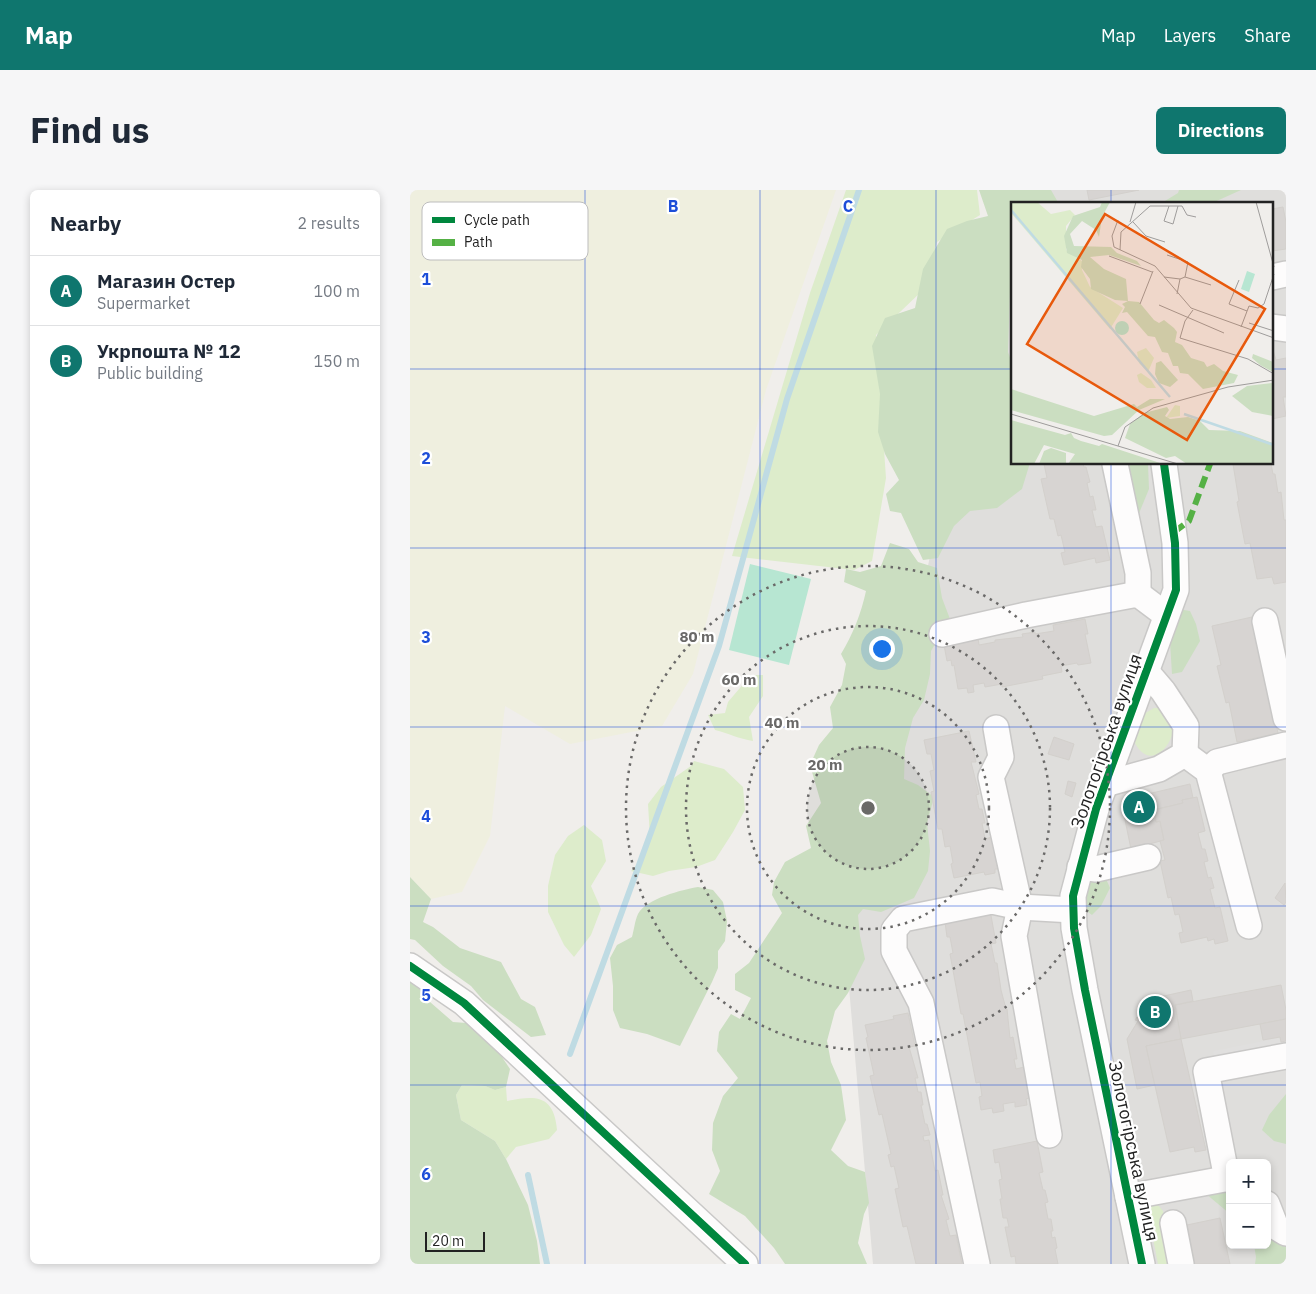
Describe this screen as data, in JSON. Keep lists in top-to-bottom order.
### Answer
{
  "streets": {
    "street": ["Золотогірська вулиця"]
  },
  "legend": ["Cycle path", "Path"],
  "scale_bar": "20 m",
  "page": {
    "header": "Map",
    "nav": ["Map", "Layers", "Share"],
    "title": "Find us",
    "buttons": "Directions",
    "heading": ["Nearby", "2 results"],
    "list": [
      {
        "mark": "A",
        "name": "Магазин Остер",
        "note": "Supermarket",
        "value": "100 m"
      },
      {
        "mark": "B",
        "name": "Укрпошта № 12",
        "note": "Public building",
        "value": "150 m"
      }
    ],
    "pins": ["A", "B"],
    "map_buttons": ["+", "−"],
    "scale": "20 m"
  },
  "grid": {
    "columns": ["B", "C"],
    "rows": [
      "1",
      "2",
      "3",
      "4",
      "5",
      "6"
    ]
  },
  "rings": [
    "80 m",
    "60 m",
    "40 m",
    "20 m"
  ]
}
